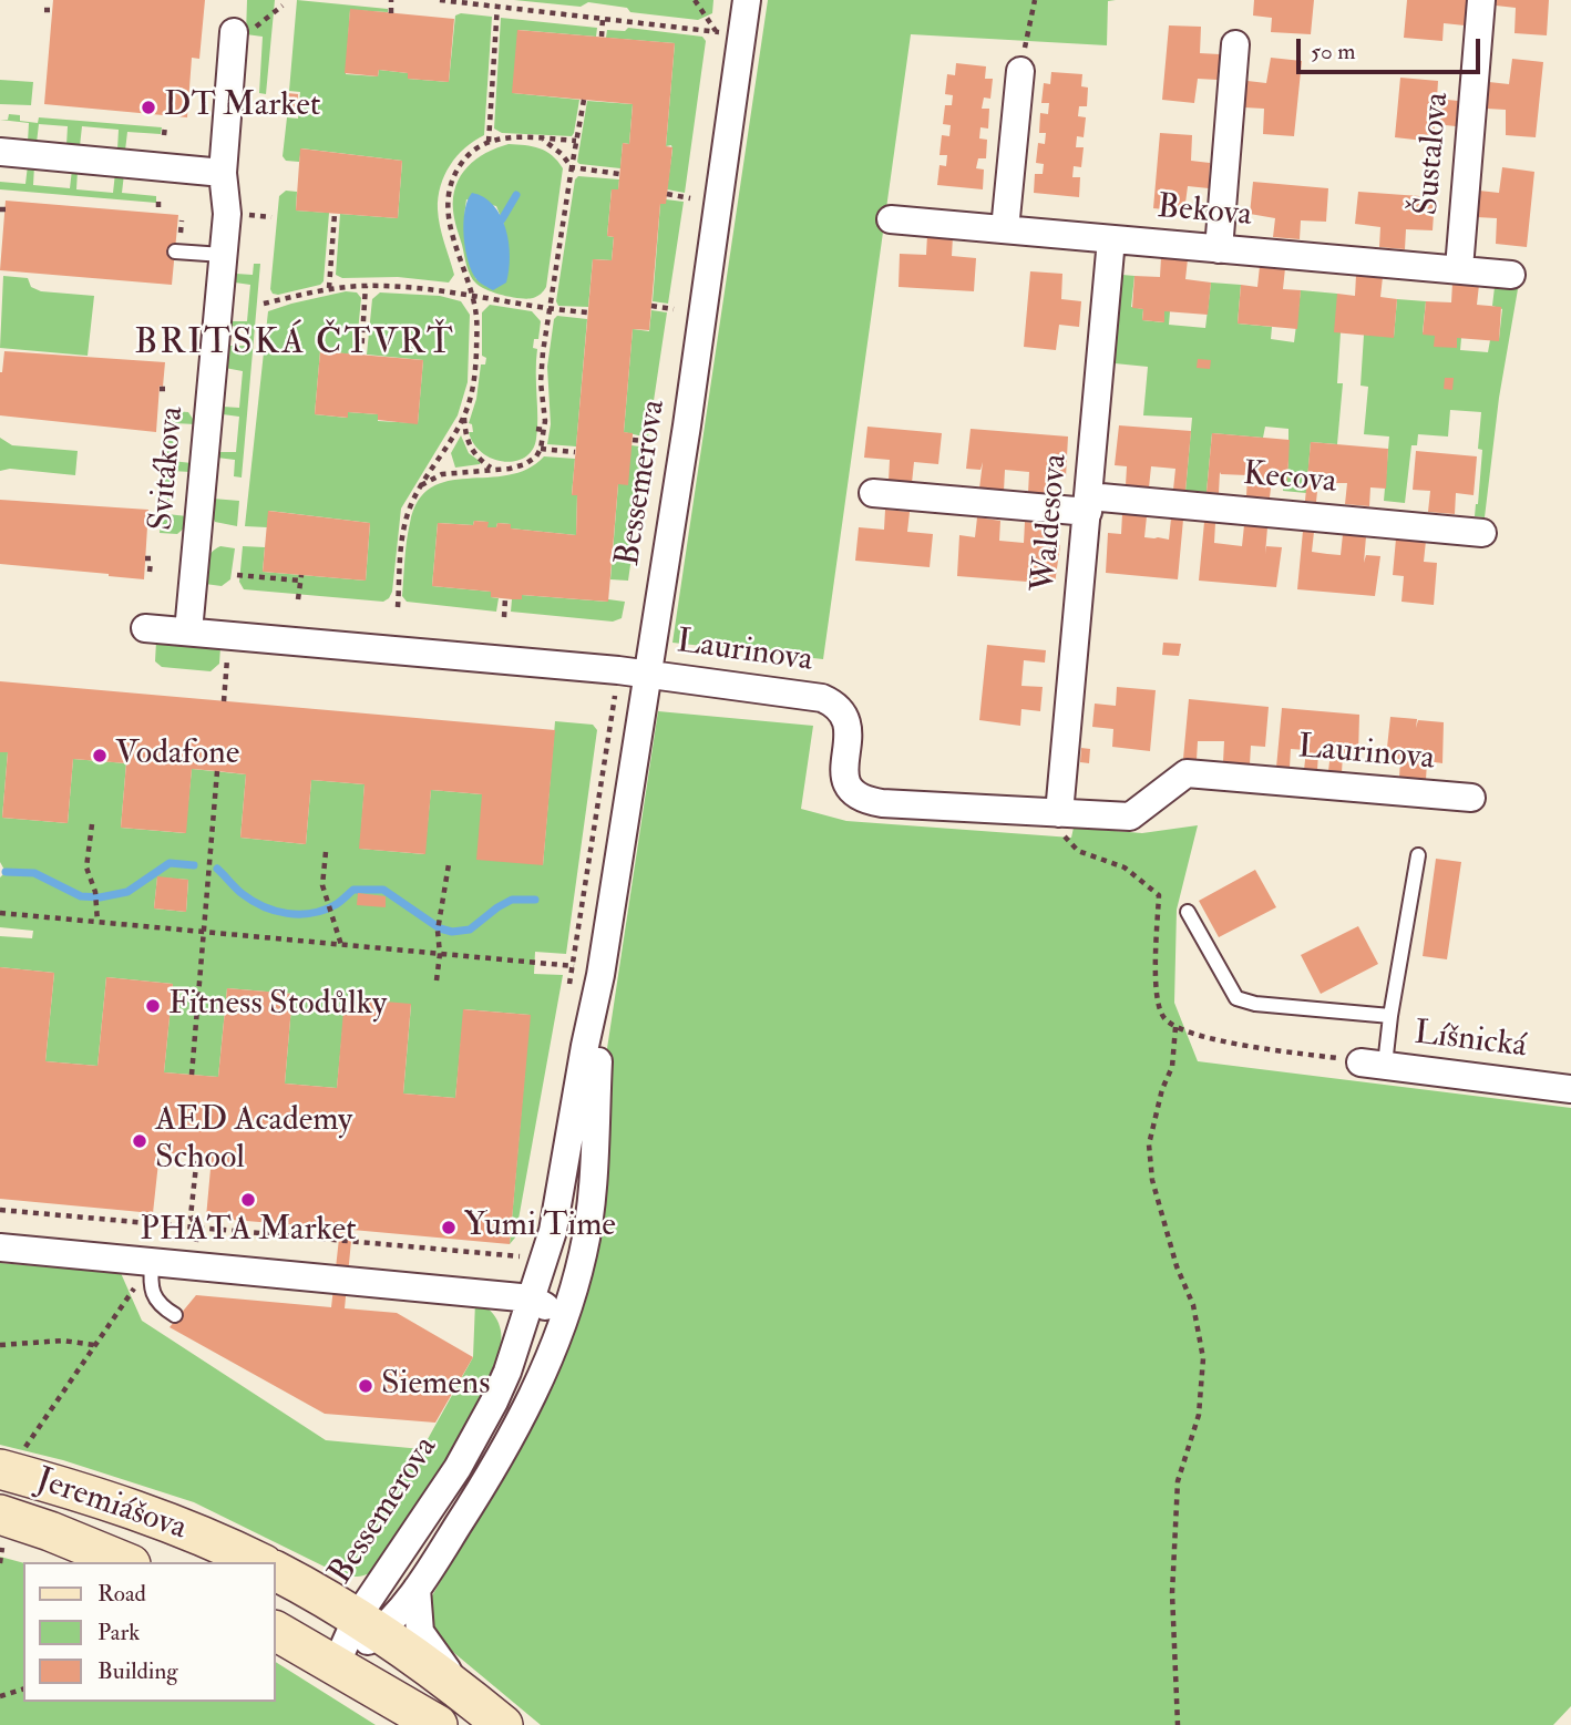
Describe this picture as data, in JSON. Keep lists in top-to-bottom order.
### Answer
{
  "streets": {
    "main road": ["Jeremiášova"],
    "street": [
      "Šustalova",
      "Bekova",
      "Svitákova",
      "Kecova",
      "Bessemerova",
      "Waldesova",
      "Laurinova",
      "Líšnická"
    ]
  },
  "crossings": [
    ["Šustalova", "Bekova"],
    ["Bekova", "Waldesova"],
    ["Svitákova", "Laurinova"],
    ["Kecova", "Waldesova"],
    ["Bessemerova", "Laurinova"],
    ["Waldesova", "Laurinova"]
  ],
  "districts": ["BRITSKÁ ČTVRŤ"],
  "places": [
    "DT Market",
    "Vodafone",
    "Fitness Stodůlky",
    "AED Academy School",
    "PHATA Market",
    "Yumi Time",
    "Siemens"
  ],
  "legend": ["Road", "Park", "Building"],
  "scale_bar": "50 m"
}
